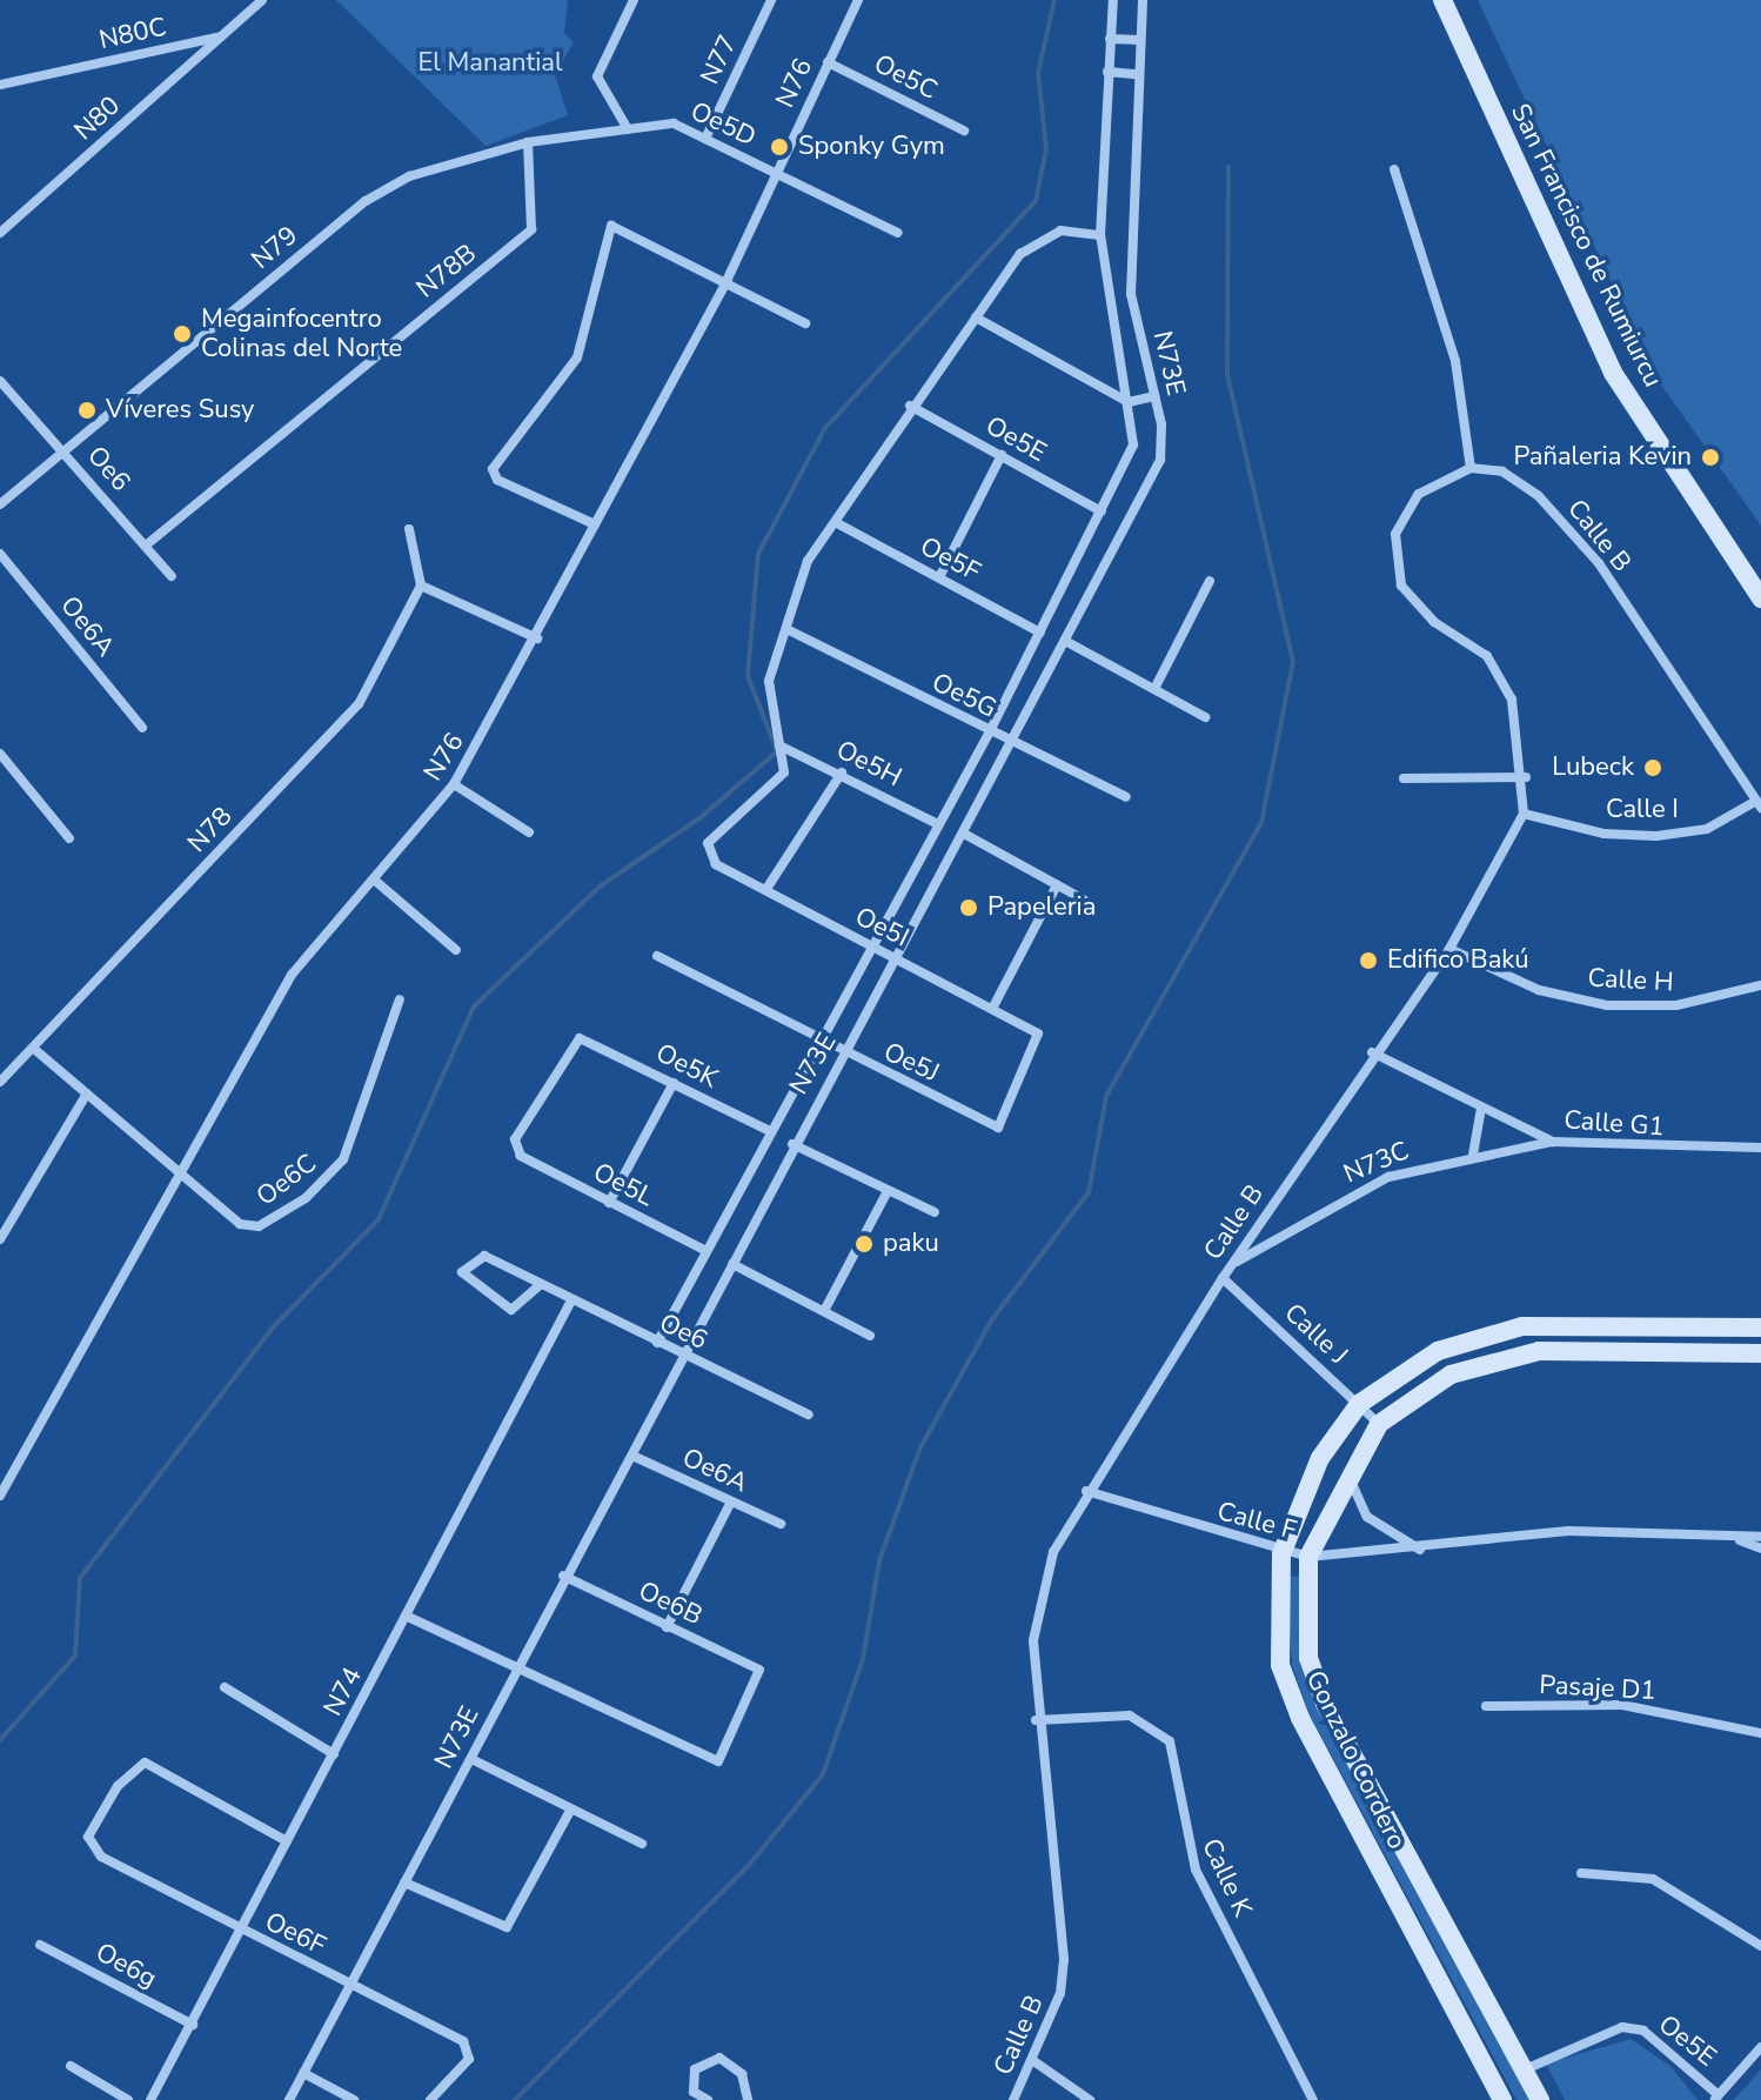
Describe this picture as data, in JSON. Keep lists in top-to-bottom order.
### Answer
{
  "streets": {
    "street": [
      "N80C",
      "N77",
      "Oe5C",
      "N76",
      "N80",
      "Oe5D",
      "San Francisco de Rumiurcu",
      "N79",
      "N78B",
      "N73E",
      "Oe5E",
      "Oe6",
      "Calle B",
      "Oe5F",
      "Oe6A",
      "Oe5G",
      "Oe5H",
      "Calle I",
      "N78",
      "Oe5I",
      "Calle H",
      "Oe5J",
      "Oe5K",
      "Calle G1",
      "N73C",
      "Oe6C",
      "Oe5L",
      "Calle J",
      "Calle F",
      "Oe6B",
      "Pasaje D1",
      "N74",
      "Gonzalo Cordero",
      "Calle K",
      "Oe6F",
      "Oe6g"
    ]
  },
  "crossings": [
    ["N80C", "N80"],
    ["N77", "Oe5D"],
    ["Oe5C", "N76"],
    ["N76", "Oe5D"],
    ["N76", "Oe6C"],
    ["Oe5D", "N79"],
    ["N79", "N78B"],
    ["N79", "Oe6"],
    ["N78B", "Oe6"],
    ["N73E", "Oe5E"],
    ["N73E", "Oe6"],
    ["N73E", "Oe5F"],
    ["N73E", "Oe6A"],
    ["N73E", "Oe5G"],
    ["N73E", "Oe5H"],
    ["N73E", "Oe5I"],
    ["N73E", "Oe5J"],
    ["N73E", "Oe5K"],
    ["N73E", "Oe5L"],
    ["N73E", "Oe6B"],
    ["N73E", "Oe6F"],
    ["Oe5E", "Gonzalo Cordero"],
    ["Oe6", "N74"],
    ["Calle B", "Calle I"],
    ["Calle B", "Calle H"],
    ["Calle B", "Calle G1"],
    ["Calle B", "N73C"],
    ["Calle B", "Calle J"],
    ["Calle B", "Calle F"],
    ["Calle B", "Calle K"],
    ["Oe5H", "Oe5I"],
    ["N78", "Oe6C"],
    ["Oe5I", "Oe5J"],
    ["Oe5K", "Oe5L"],
    ["Calle G1", "N73C"],
    ["Calle J", "Gonzalo Cordero"],
    ["Calle F", "Gonzalo Cordero"],
    ["N74", "Oe6F"],
    ["N74", "Oe6g"]
  ],
  "parks": ["El Manantial"],
  "places": [
    "Sponky Gym",
    "Megainfocentro Colinas del Norte",
    "Víveres Susy",
    "Pañaleria Kevin",
    "Lubeck",
    "Papeleria",
    "Edifico Bakú",
    "paku"
  ]
}
